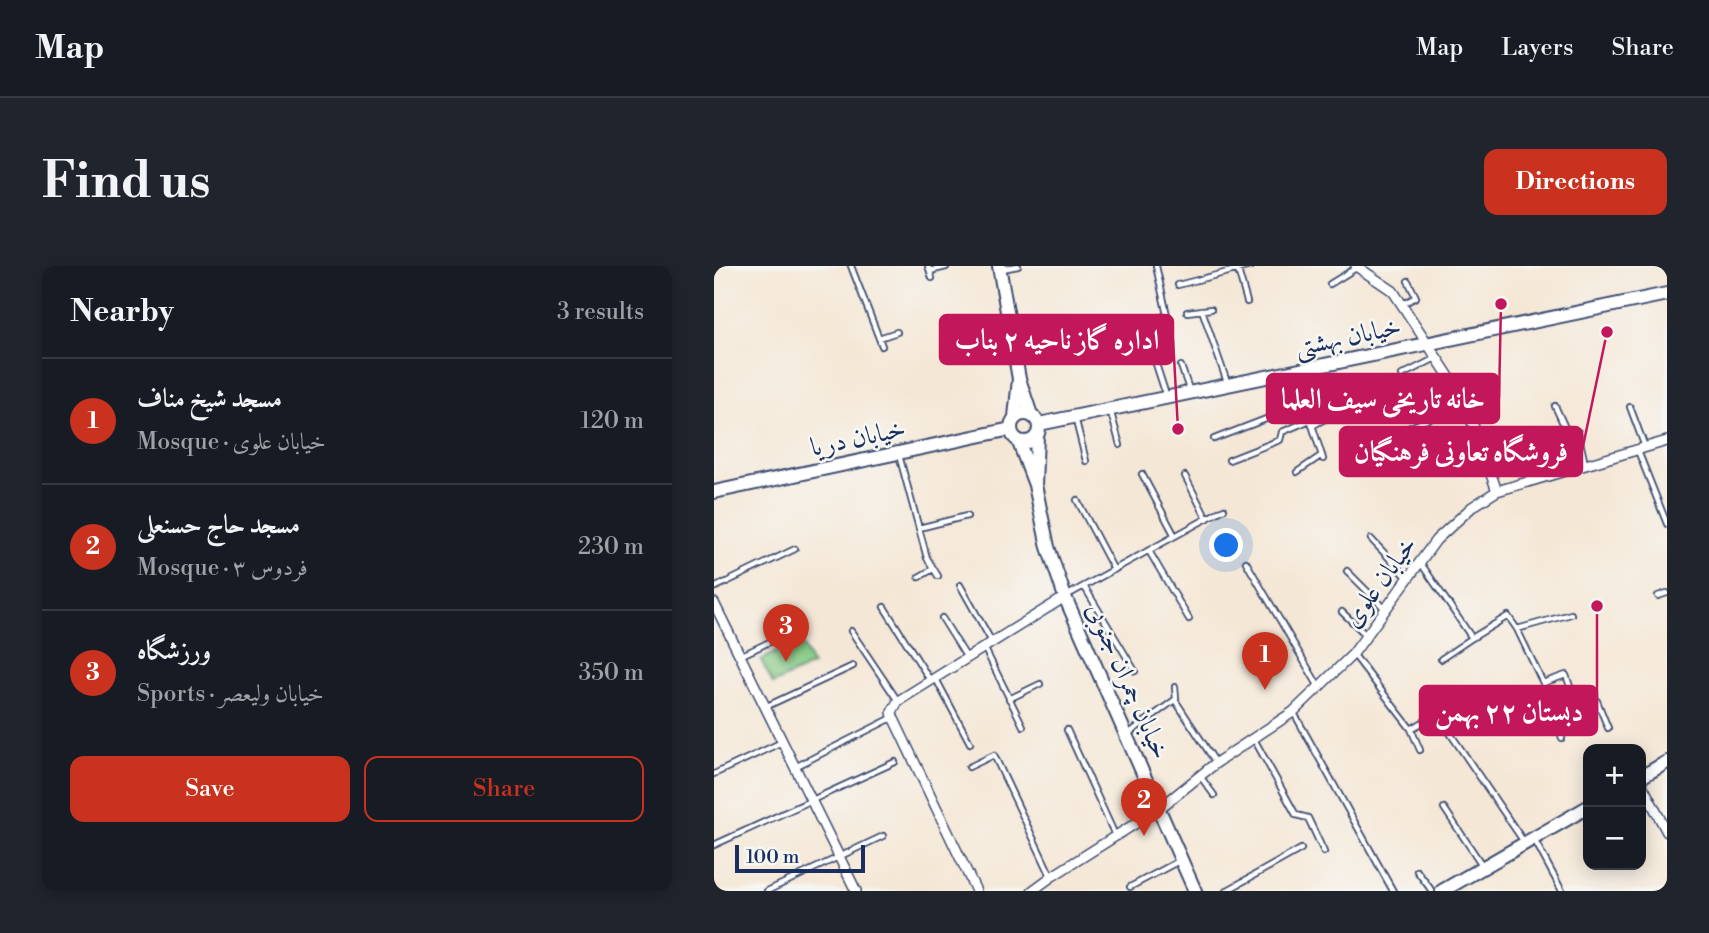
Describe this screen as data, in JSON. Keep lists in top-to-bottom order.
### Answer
{
  "streets": {
    "main road": ["خیابان بهشتی", "خیابان دریا", "خیابان چمران جنوبی"],
    "street": ["خیابان علوی"]
  },
  "crossings": [
    ["خیابان بهشتی", "خیابان چمران جنوبی"],
    ["خیابان دریا", "خیابان چمران جنوبی"],
    ["خیابان علوی", "خیابان چمران جنوبی"]
  ],
  "places": [
    "خانه تاریخی سیف العلما",
    "فروشگاه تعاونی فرهنگیان",
    "اداره گاز ناحیه ۲ بناب",
    "دبستان ۲۲ بهمن"
  ],
  "scale_bar": "100 m",
  "page": {
    "header": "Map",
    "nav": ["Map", "Layers", "Share"],
    "buttons": [
      "Directions",
      ["Save", "Share"]
    ],
    "title": "Find us",
    "heading": ["Nearby", "3 results"],
    "list": [
      {
        "mark": "1",
        "name": "مسجد شیخ مناف",
        "note": "Mosque · خیابان علوی",
        "value": "120 m"
      },
      {
        "mark": "2",
        "name": "مسجد حاج حسنعلی",
        "note": "Mosque · فردوس ۳",
        "value": "230 m"
      },
      {
        "mark": "3",
        "name": "ورزشگاه",
        "note": "Sports · خیابان ولیعصر",
        "value": "350 m"
      }
    ],
    "pins": ["3", "1", "2"],
    "map_buttons": ["+", "−"],
    "scale": "100 m"
  }
}
